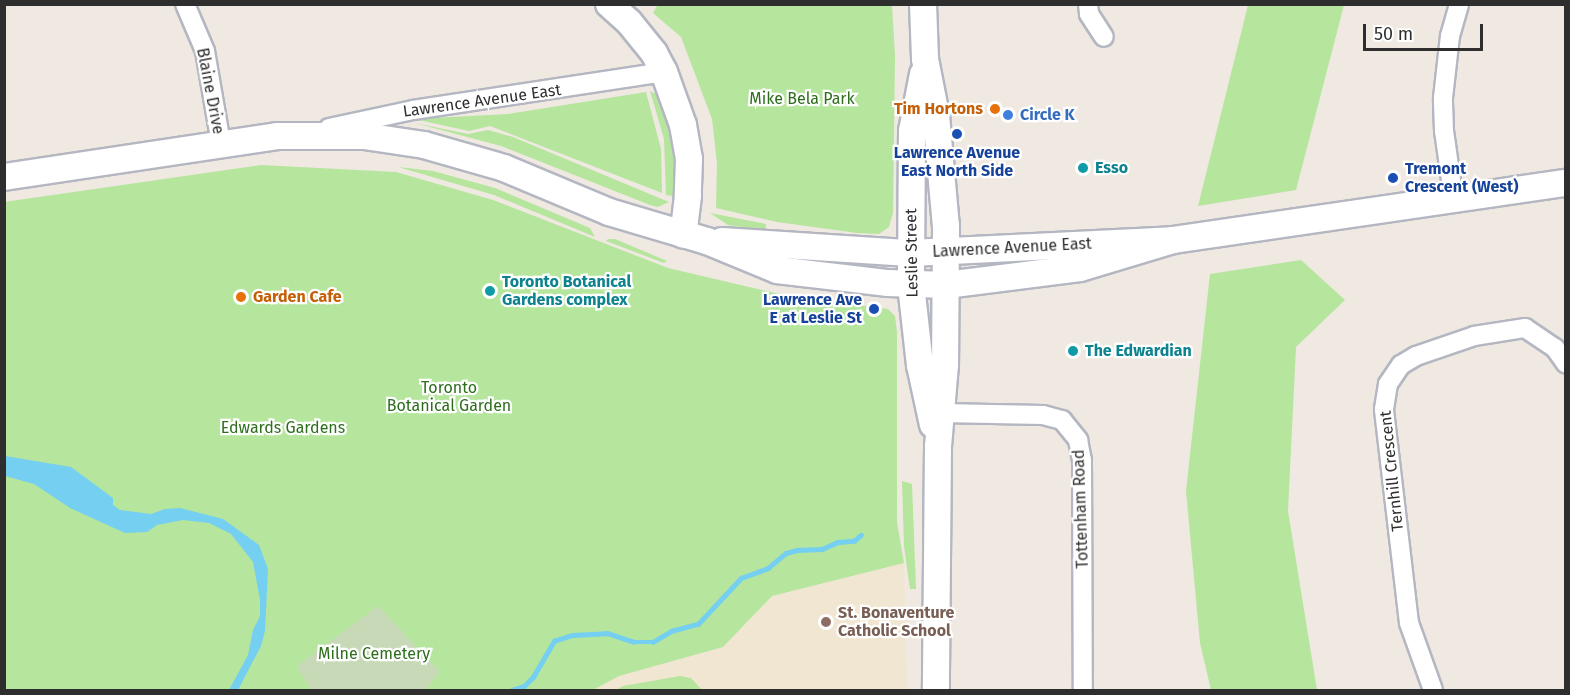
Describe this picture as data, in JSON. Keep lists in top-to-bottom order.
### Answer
{
  "streets": {
    "main road": ["Lawrence Avenue East", "Leslie Street"],
    "street": ["Blaine Drive", "Ternhill Crescent", "Tottenham Road"]
  },
  "crossings": [
    ["Blaine Drive", "Lawrence Avenue East"],
    ["Lawrence Avenue East", "Leslie Street"],
    ["Leslie Street", "Tottenham Road"]
  ],
  "parks": [
    "Mike Bela Park",
    "Toronto Botanical Garden",
    "Edwards Gardens",
    "Milne Cemetery"
  ],
  "places": [
    "Tim Hortons",
    "Circle K",
    "Lawrence Avenue East North Side",
    "Esso",
    "Tremont Crescent (West)",
    "Toronto Botanical Gardens complex",
    "Garden Cafe",
    "Lawrence Ave E at Leslie St",
    "The Edwardian",
    "St. Bonaventure Catholic School"
  ],
  "scale_bar": "50 m"
}
